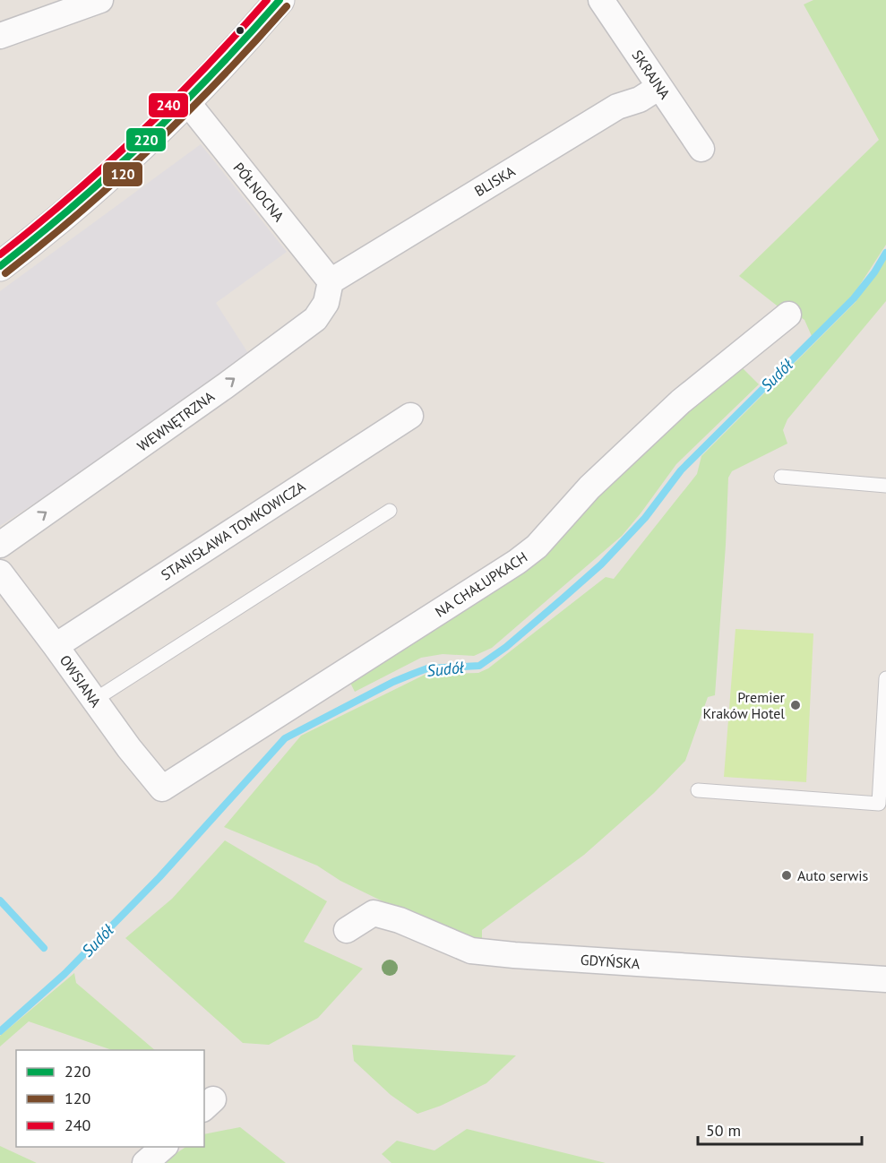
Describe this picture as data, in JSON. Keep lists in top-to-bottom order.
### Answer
{
  "streets": {
    "street": [
      "SKRAJNA",
      "BLISKA",
      "PÓŁNOCNA",
      "WEWNĘTRZNA",
      "STANISŁAWA TOMKOWICZA",
      "NA CHAŁUPKACH",
      "OWSIANA",
      "GDYŃSKA"
    ]
  },
  "crossings": [
    ["SKRAJNA", "BLISKA"],
    ["BLISKA", "PÓŁNOCNA"],
    ["BLISKA", "WEWNĘTRZNA"],
    ["PÓŁNOCNA", "WEWNĘTRZNA"],
    ["STANISŁAWA TOMKOWICZA", "OWSIANA"],
    ["NA CHAŁUPKACH", "OWSIANA"]
  ],
  "one_way": ["WEWNĘTRZNA"],
  "water": ["Sudół"],
  "places": ["Premier Kraków Hotel", "Auto serwis"],
  "lines": ["transit line 220", "transit line 240", "transit line 120"],
  "legend": ["220", "120", "240"],
  "scale_bar": "50 m"
}
